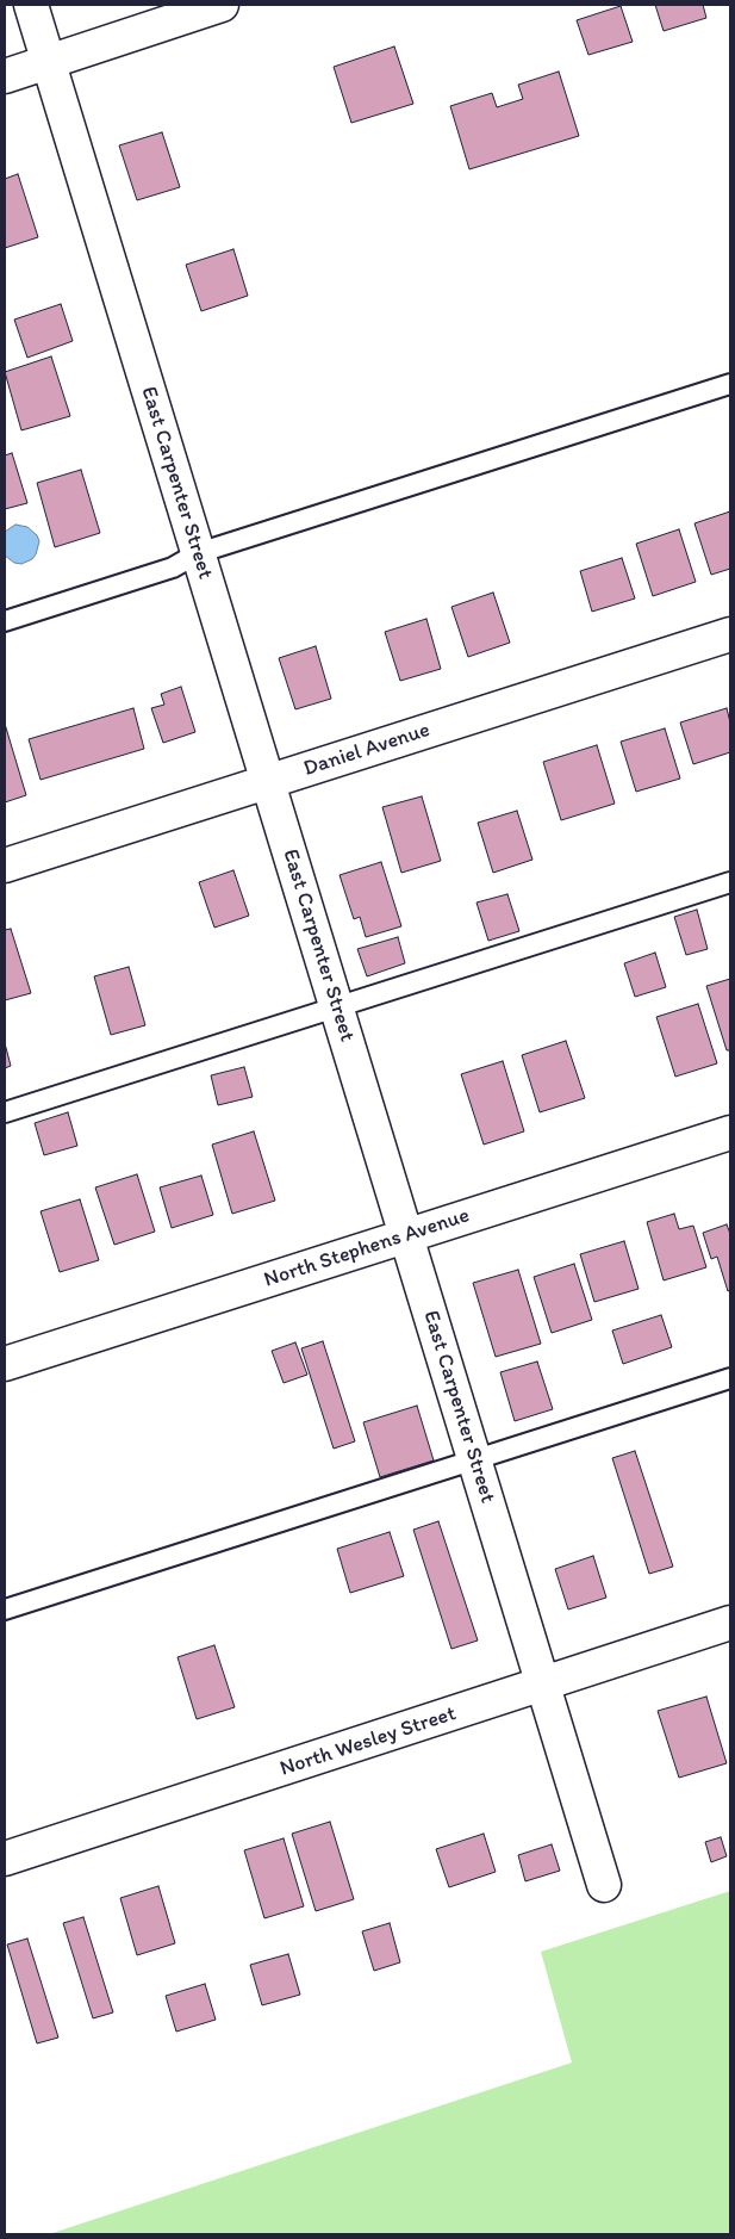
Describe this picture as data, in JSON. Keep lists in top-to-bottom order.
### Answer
{
  "streets": {
    "street": [
      "East Carpenter Street",
      "Daniel Avenue",
      "North Stephens Avenue",
      "North Wesley Street"
    ]
  },
  "crossings": [
    ["East Carpenter Street", "Daniel Avenue"],
    ["East Carpenter Street", "North Stephens Avenue"],
    ["East Carpenter Street", "North Wesley Street"]
  ]
}
